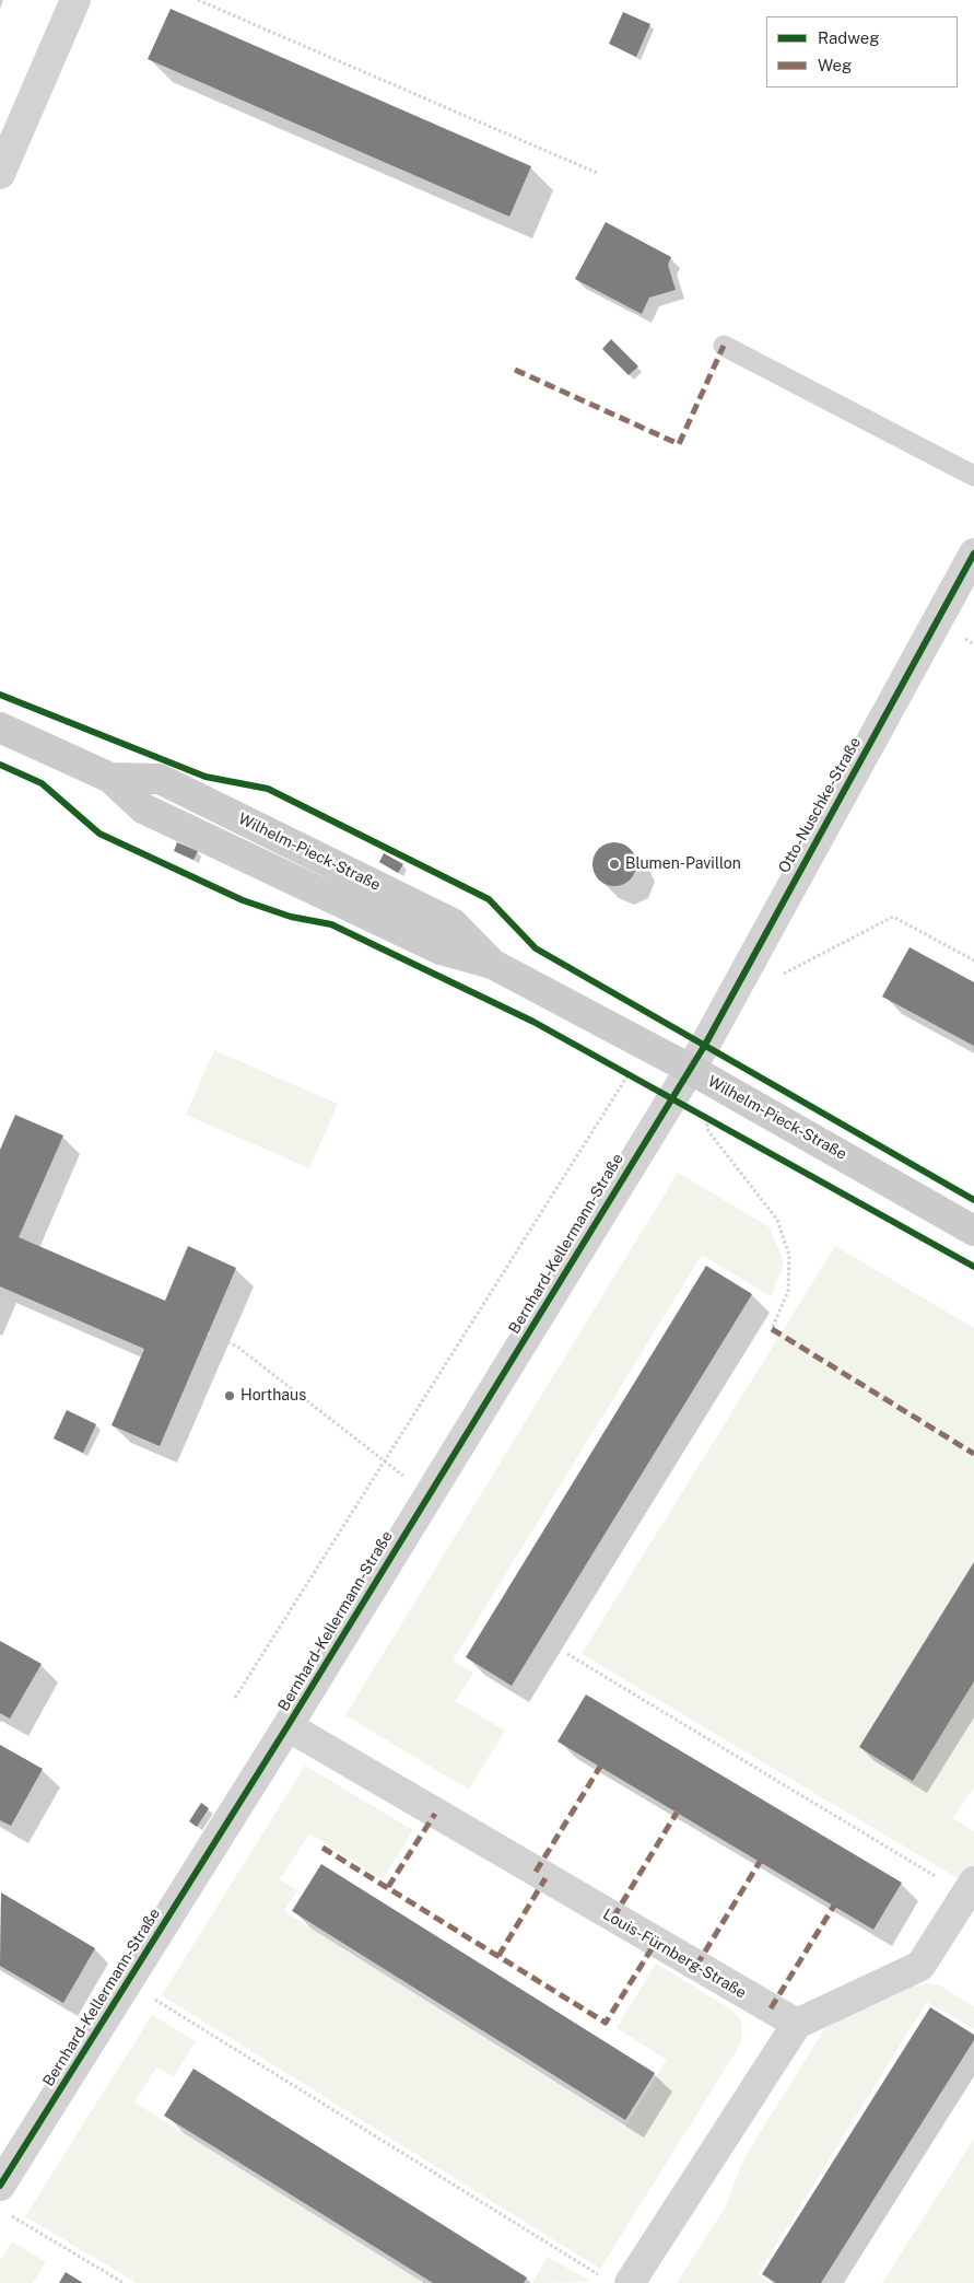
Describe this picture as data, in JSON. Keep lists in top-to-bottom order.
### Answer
{
  "streets": {
    "main road": ["Wilhelm-Pieck-Straße"],
    "street": ["Otto-Nuschke-Straße", "Bernhard-Kellermann-Straße", "Louis-Fürnberg-Straße"]
  },
  "crossings": [
    ["Otto-Nuschke-Straße", "Wilhelm-Pieck-Straße"],
    ["Otto-Nuschke-Straße", "Bernhard-Kellermann-Straße"],
    ["Wilhelm-Pieck-Straße", "Bernhard-Kellermann-Straße"],
    ["Bernhard-Kellermann-Straße", "Louis-Fürnberg-Straße"]
  ],
  "places": ["Blumen-Pavillon", "Horthaus"],
  "legend": ["Radweg", "Weg"]
}
